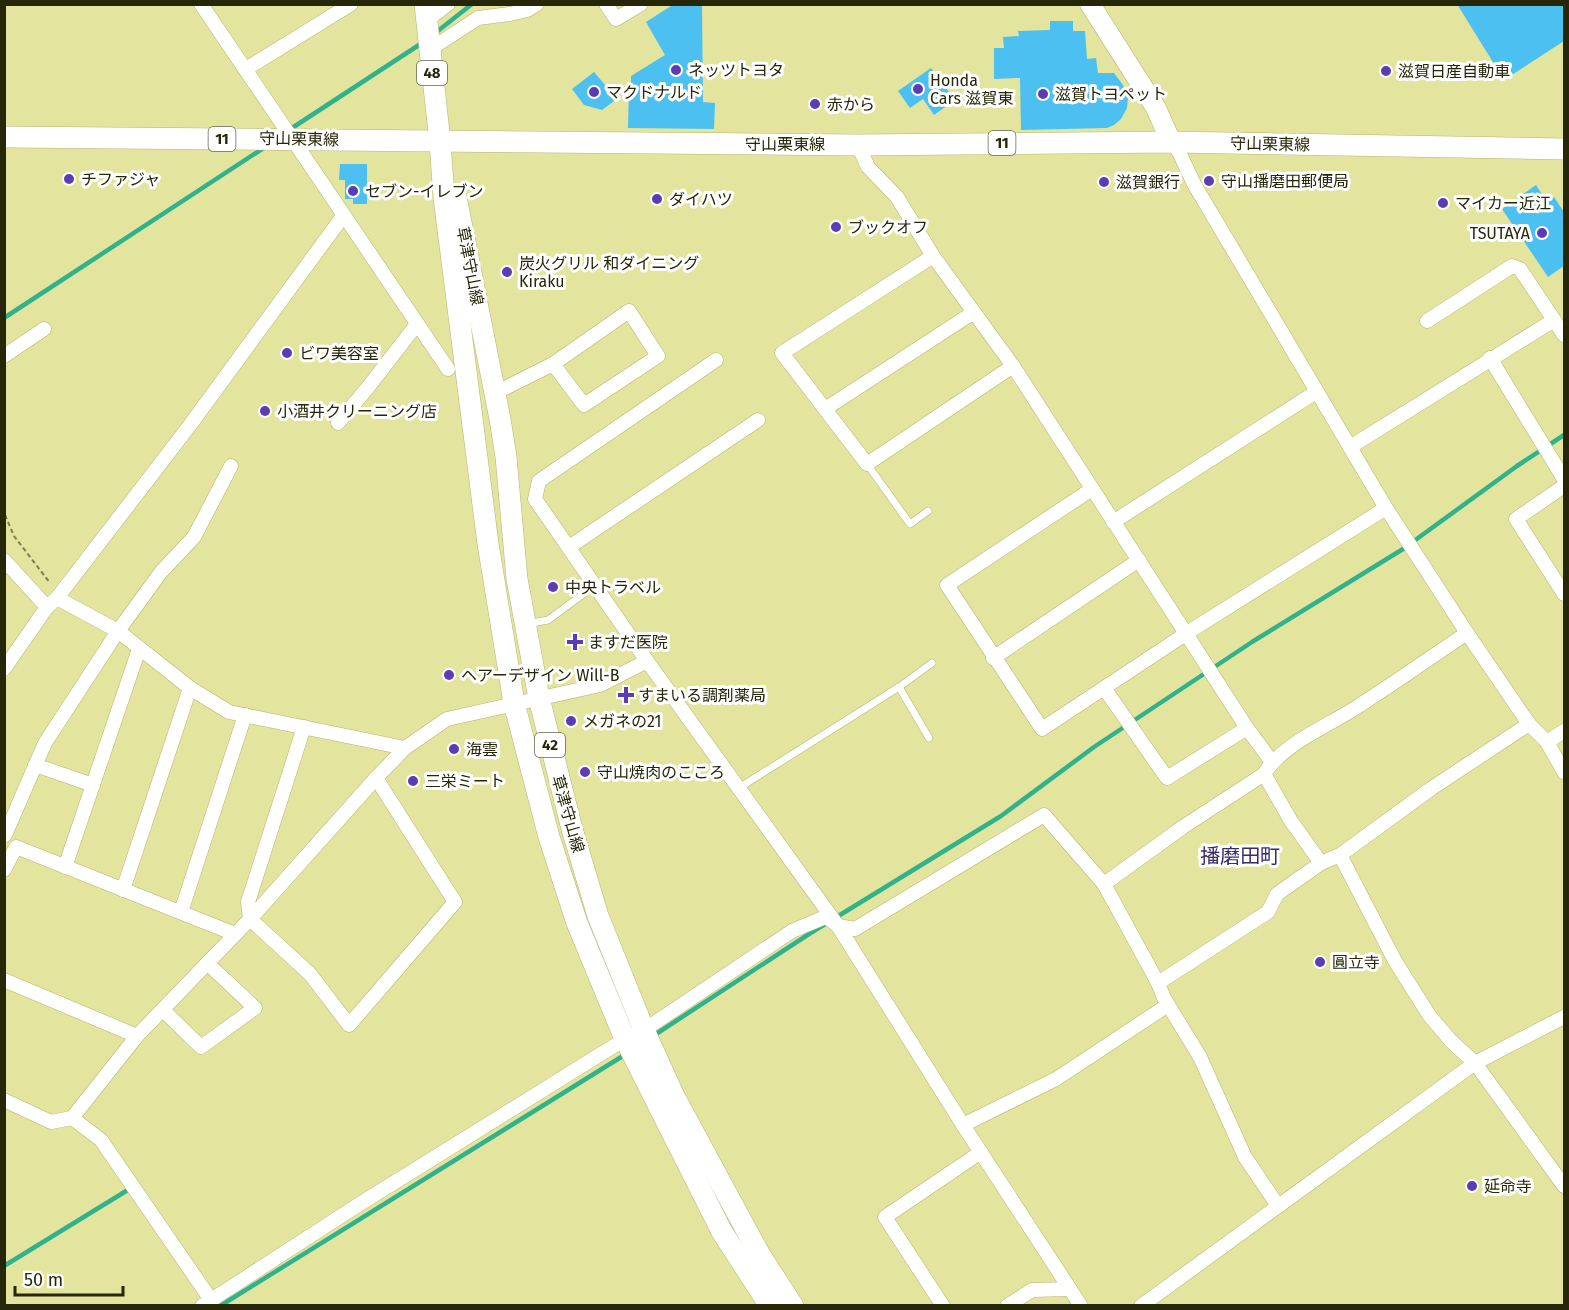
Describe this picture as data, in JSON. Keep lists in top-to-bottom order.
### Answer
{
  "streets": {
    "main road": [
      "48",
      "11",
      "守山栗東線",
      "草津守山線",
      "42"
    ]
  },
  "crossings": [
    ["48", "守山栗東線"],
    ["48", "草津守山線"],
    ["守山栗東線", "草津守山線"]
  ],
  "districts": ["播磨田町"],
  "places": {
    "other": [
      "ネッツトヨタ",
      "滋賀日産自動車",
      "Honda Cars 滋賀東",
      "マクドナルド",
      "滋賀トヨペット",
      "赤から",
      "チファジャ",
      "守山播磨田郵便局",
      "滋賀銀行",
      "セブン-イレブン",
      "ダイハツ",
      "マイカー近江",
      "ブックオフ",
      "TSUTAYA",
      "炭火グリル 和ダイニング Kiraku",
      "ビワ美容室",
      "小酒井クリーニング店",
      "中央トラベル",
      "ヘアーデザイン Will-B",
      "メガネの21",
      "海雲",
      "守山焼肉のこころ",
      "三栄ミート",
      "圓立寺",
      "延命寺"
    ],
    "health": ["ますだ医院", "すまいる調剤薬局"]
  },
  "scale_bar": "50 m"
}
